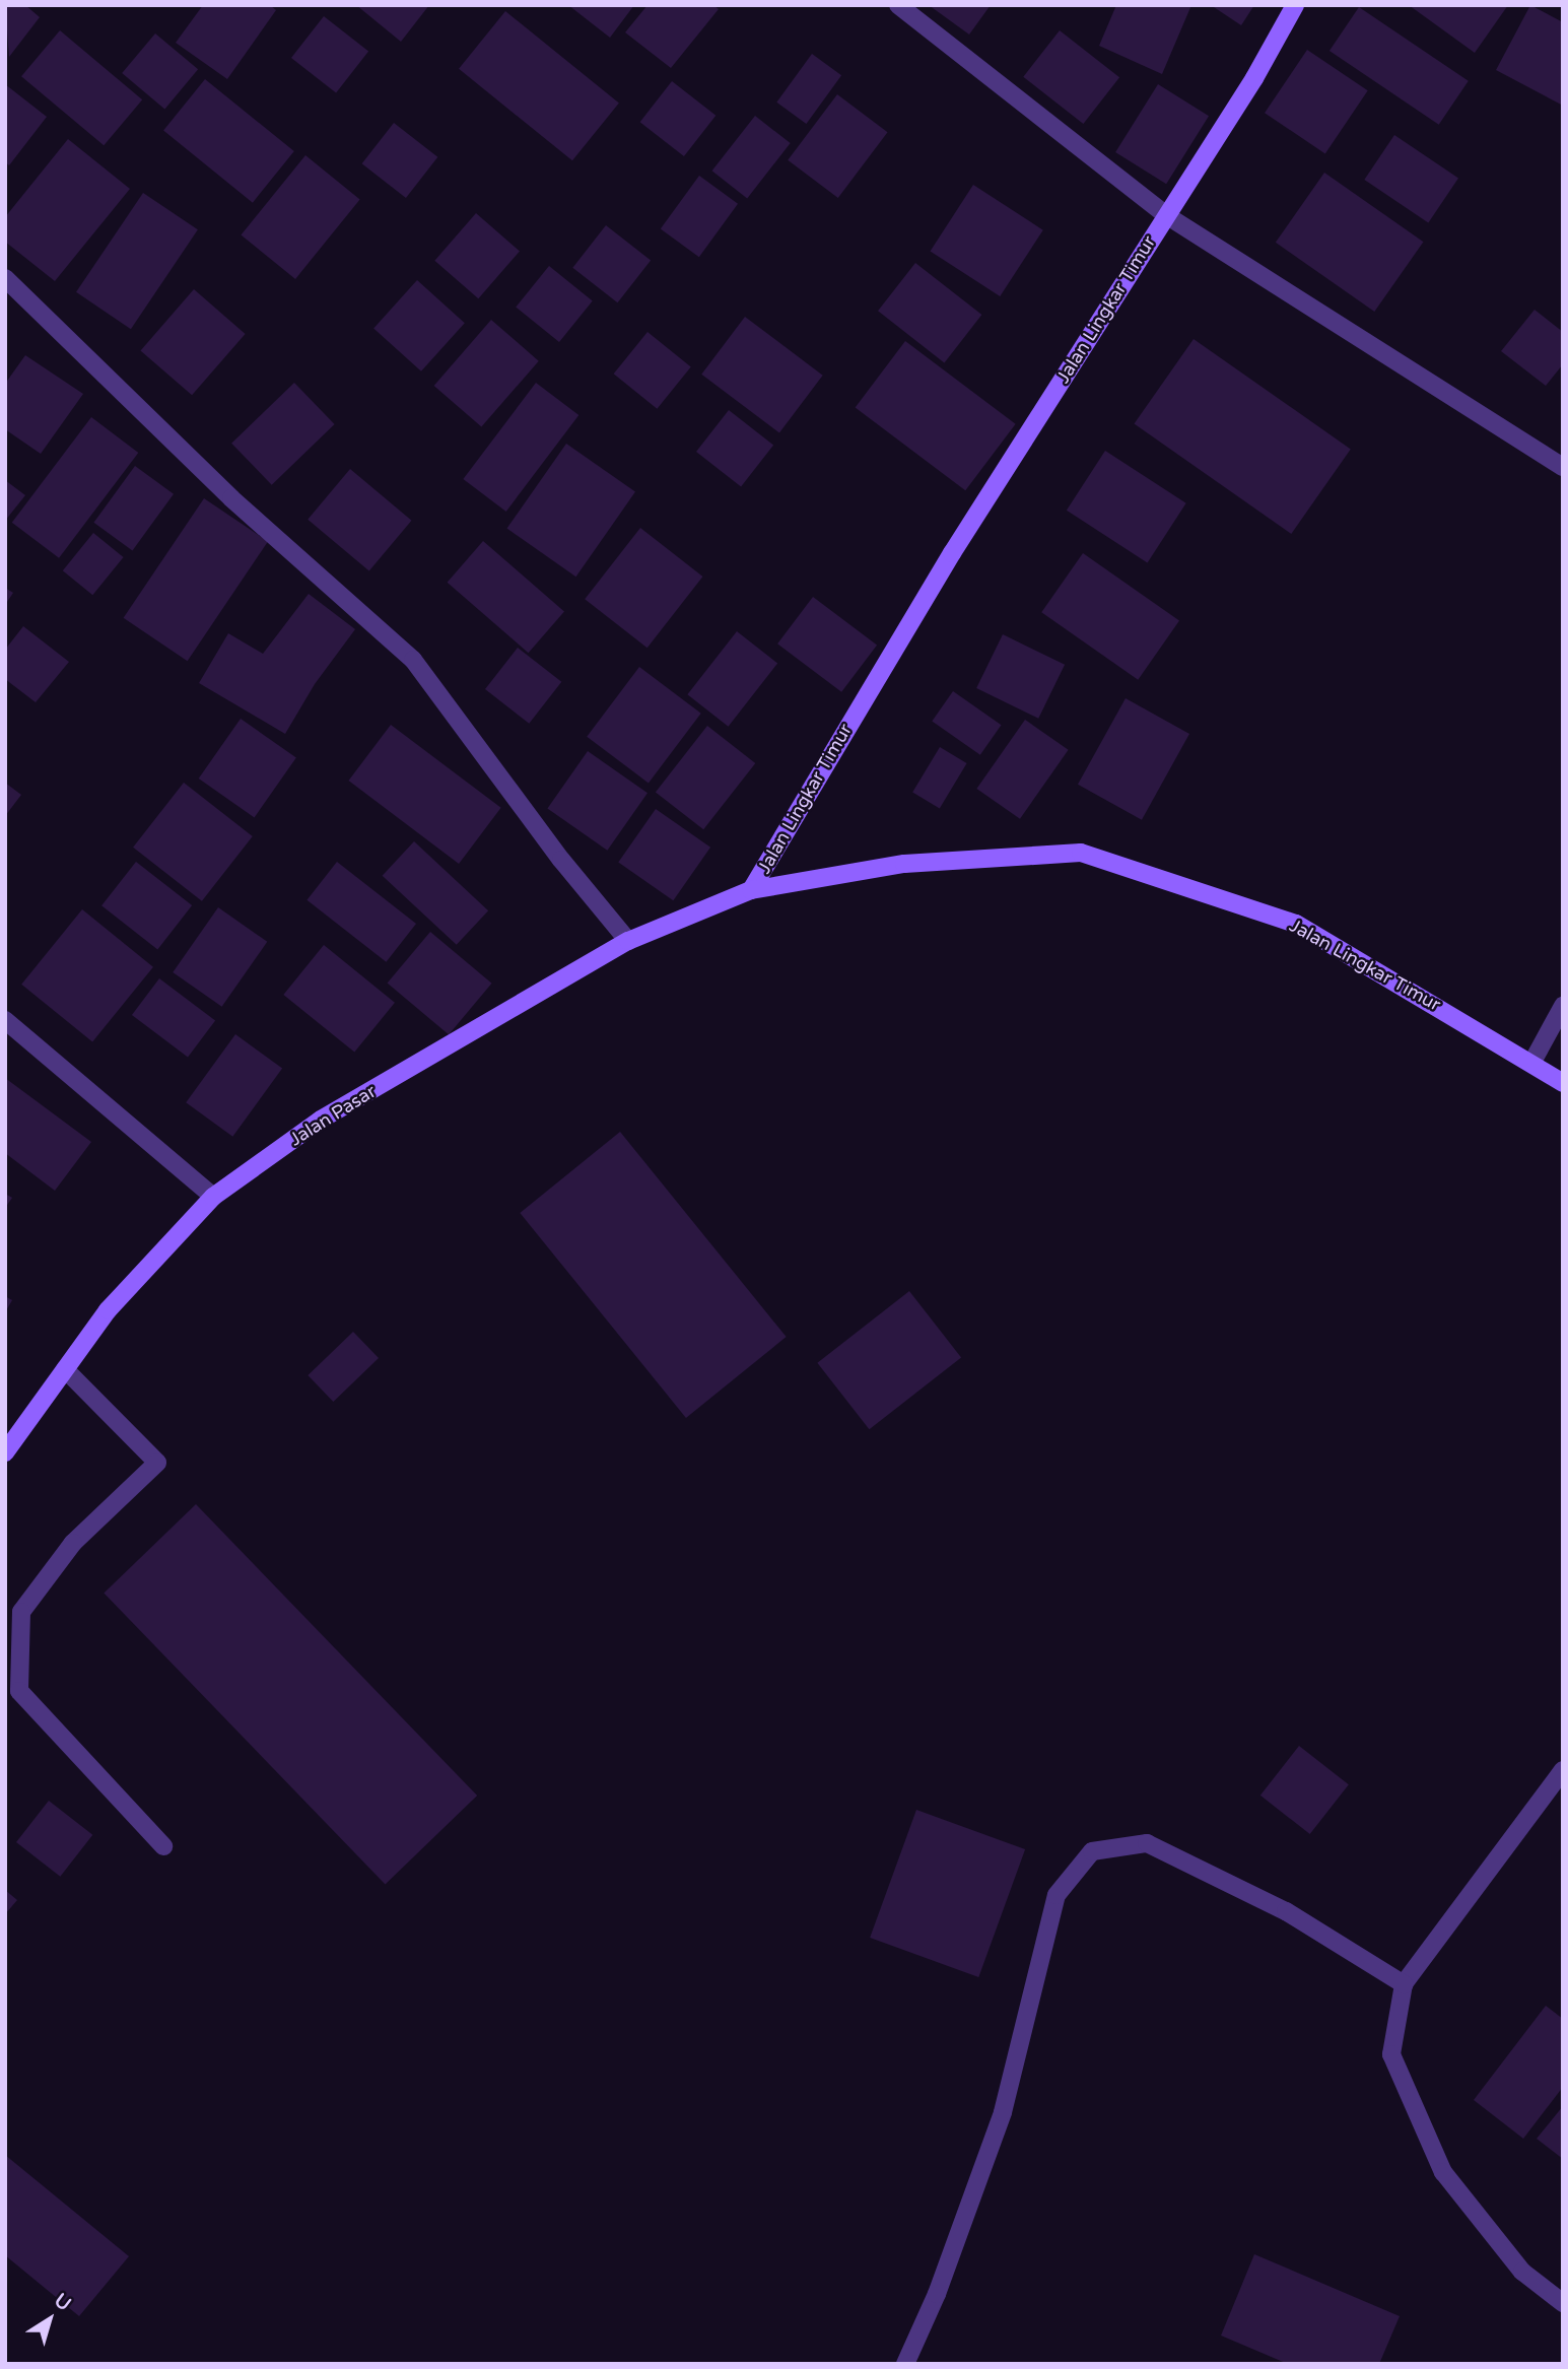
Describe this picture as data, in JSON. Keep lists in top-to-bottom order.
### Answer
{
  "streets": {
    "main road": ["Jalan Lingkar Timur", "Jalan Pasar"]
  },
  "crossings": [
    ["Jalan Lingkar Timur", "Jalan Pasar"]
  ],
  "north": "top right"
}
